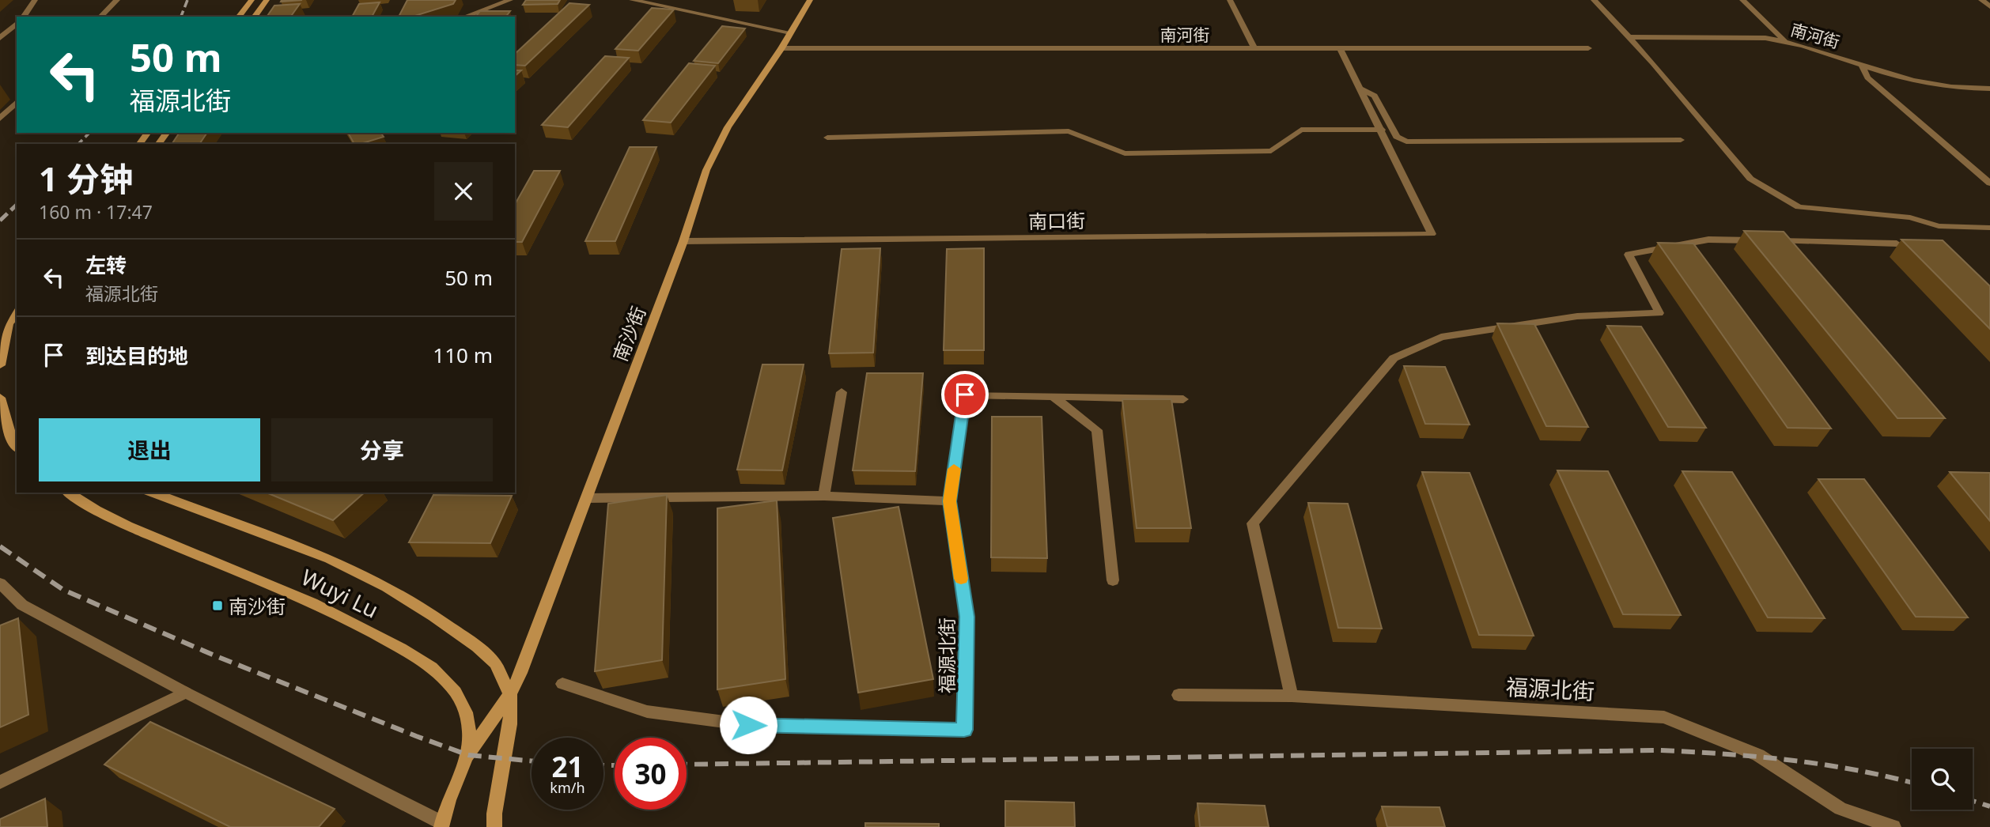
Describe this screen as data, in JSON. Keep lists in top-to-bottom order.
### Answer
{
  "streets": {
    "main road": ["南沙街", "Wuyi Lu"],
    "street": ["南河街", "南口街", "福源北街"]
  },
  "crossings": [
    ["南河街", "南沙街"],
    ["南口街", "南沙街"],
    ["南沙街", "Wuyi Lu"]
  ],
  "places": {
    "transit": ["南沙街"]
  },
  "page": {
    "turn": ["50 m", "福源北街"],
    "heading": ["1 分钟", "160 m · 17:47"],
    "list": [
      {
        "name": "左转",
        "note": "福源北街",
        "value": "50 m"
      },
      {
        "name": "到达目的地",
        "value": "110 m"
      }
    ],
    "buttons": ["退出", "分享"],
    "speed": "21 km/h",
    "limit": "30"
  }
}
